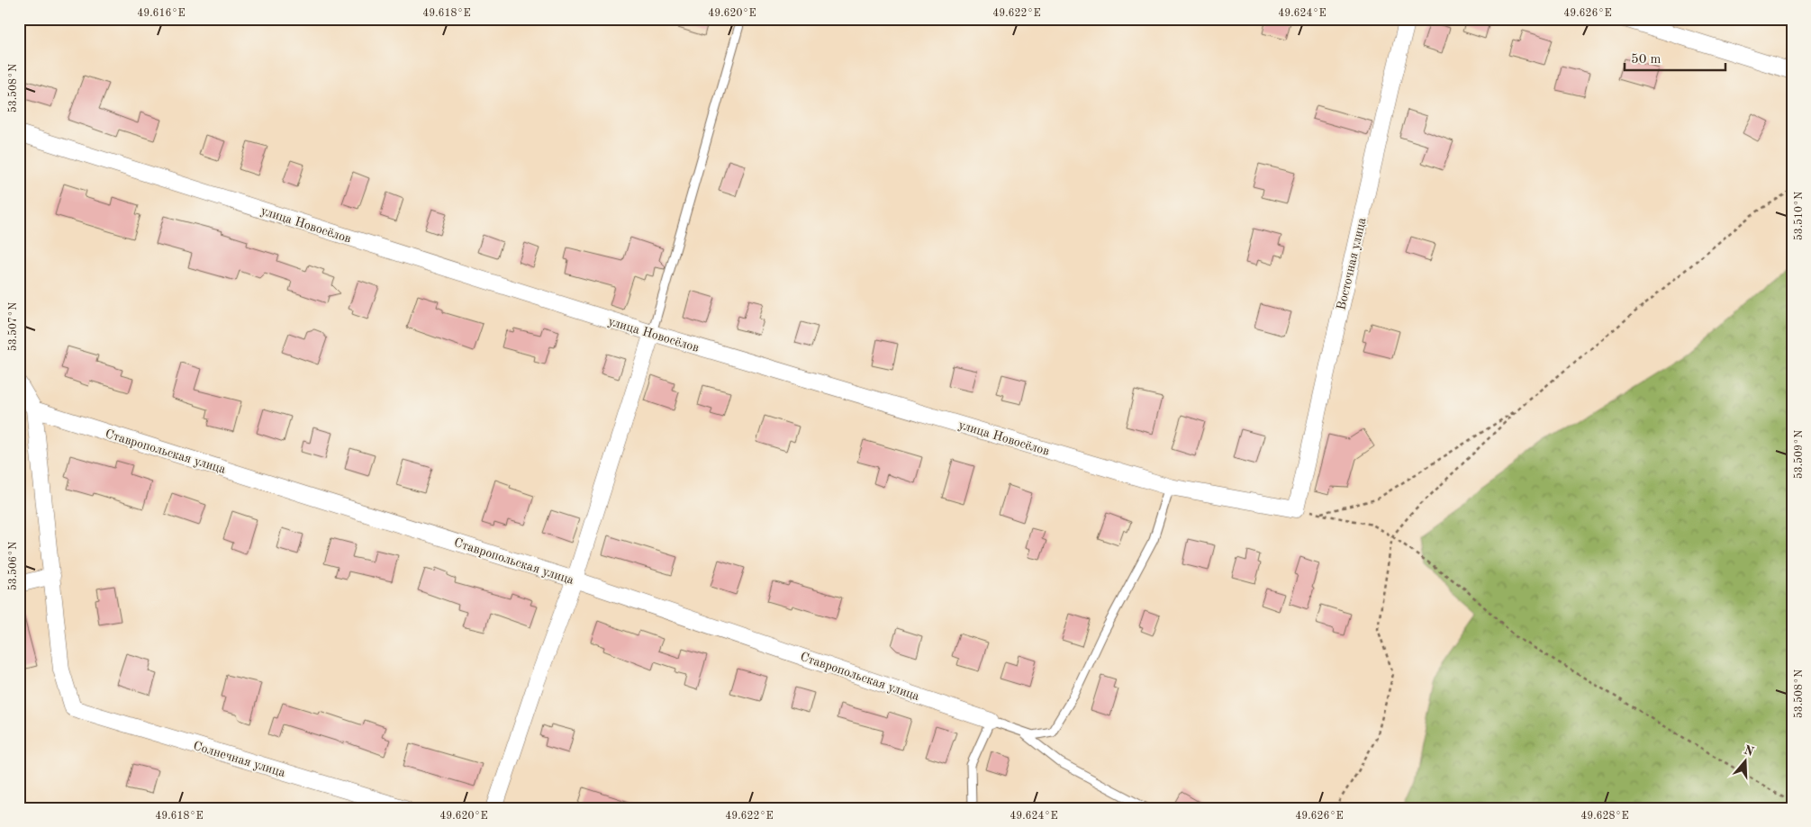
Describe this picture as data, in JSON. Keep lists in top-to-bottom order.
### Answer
{
  "streets": {
    "street": [
      "улица Новосёлов",
      "Восточная улица",
      "Ставропольская улица",
      "Солнечная улица"
    ]
  },
  "crossings": [
    ["улица Новосёлов", "Восточная улица"]
  ],
  "scale_bar": "50 m",
  "north": "top",
  "coordinates": [
    "49.616°E",
    "49.618°E",
    "49.620°E",
    "49.622°E",
    "49.624°E",
    "49.626°E",
    "53.508°N",
    "53.510°N",
    "53.507°N",
    "53.509°N",
    "53.506°N",
    "49.628°E"
  ]
}
